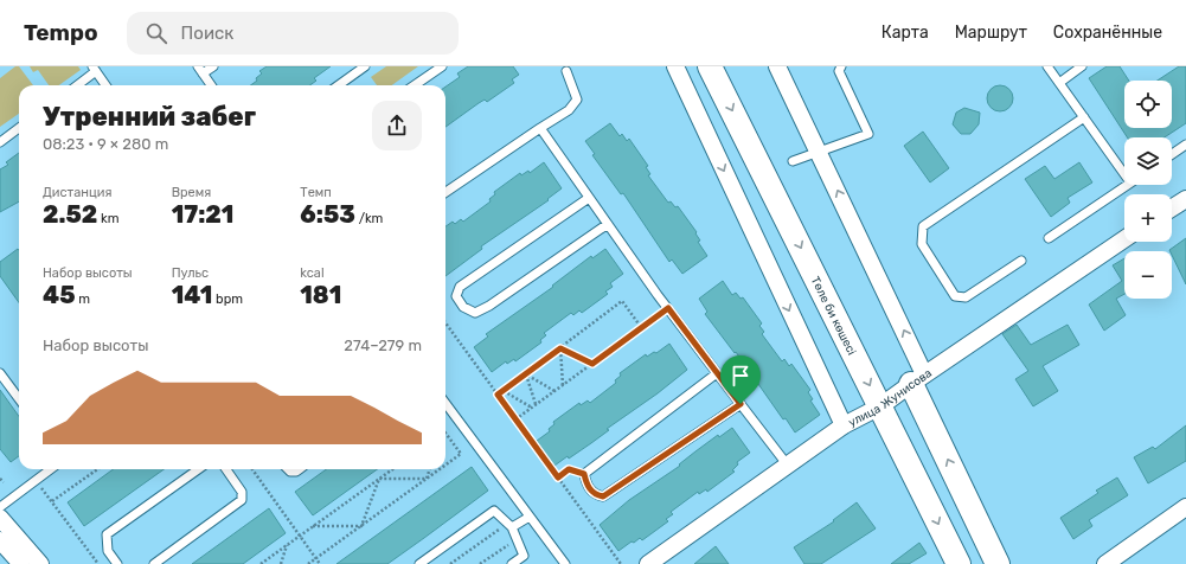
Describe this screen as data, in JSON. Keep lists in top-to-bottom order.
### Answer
{
  "streets": {
    "main road": ["Төле би көшесі"],
    "street": ["улица Жунисова"]
  },
  "crossings": [
    ["Төле би көшесі", "улица Жунисова"]
  ],
  "page": {
    "header": "Tempo",
    "search": "Поиск",
    "nav": ["Карта", "Маршрут", "Сохранённые"],
    "map_buttons": ["+", "−"],
    "heading": ["Утренний забег", "08:23 · 9 × 280 m"],
    "stats": [
      ["Дистанция", "2.52 km"],
      ["Время", "17:21"],
      ["Темп", "6:53 /km"],
      ["Набор высоты", "45 m"],
      ["Пульс", "141 bpm"],
      ["kcal", "181"]
    ],
    "chart": ["Набор высоты", "274–279 m"]
  }
}
